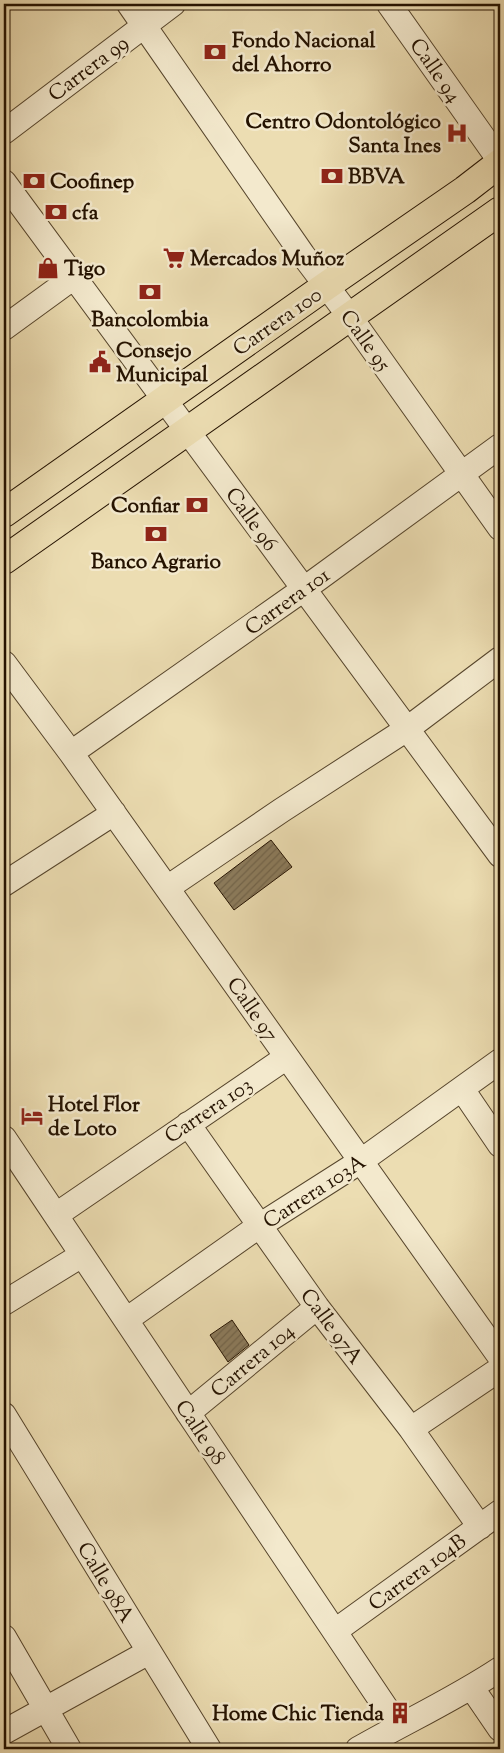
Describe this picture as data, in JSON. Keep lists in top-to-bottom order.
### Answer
{
  "streets": {
    "main road": ["Carrera 100"],
    "street": [
      "Carrera 99",
      "Calle 94",
      "Calle 95",
      "Calle 96",
      "Carrera 101",
      "Calle 97",
      "Carrera 103",
      "Carrera 103A",
      "Calle 97A",
      "Carrera 104",
      "Calle 98",
      "Carrera 104B",
      "Calle 98A"
    ]
  },
  "crossings": [
    ["Carrera 99", "Calle 95"],
    ["Calle 94", "Carrera 100"],
    ["Carrera 100", "Calle 95"],
    ["Carrera 100", "Calle 96"],
    ["Calle 95", "Carrera 101"],
    ["Calle 96", "Carrera 101"],
    ["Carrera 101", "Calle 97"],
    ["Calle 97", "Carrera 103"],
    ["Calle 97", "Carrera 103A"],
    ["Carrera 103", "Calle 97A"],
    ["Carrera 103", "Calle 98"],
    ["Carrera 103A", "Calle 97A"],
    ["Carrera 103A", "Calle 98"],
    ["Calle 97A", "Carrera 104"],
    ["Calle 97A", "Carrera 104B"],
    ["Carrera 104", "Calle 98"],
    ["Calle 98", "Carrera 104B"]
  ],
  "places": {
    "bank": [
      "Fondo Nacional del Ahorro",
      "BBVA",
      "Coofinep",
      "cfa",
      "Bancolombia",
      "Confiar",
      "Banco Agrario"
    ],
    "hospital": ["Centro Odontológico Santa Ines"],
    "supermarket": ["Mercados Muñoz"],
    "shop": ["Tigo"],
    "public building": ["Consejo Municipal"],
    "hotel": ["Hotel Flor de Loto"],
    "building": ["Home Chic Tienda"]
  }
}
